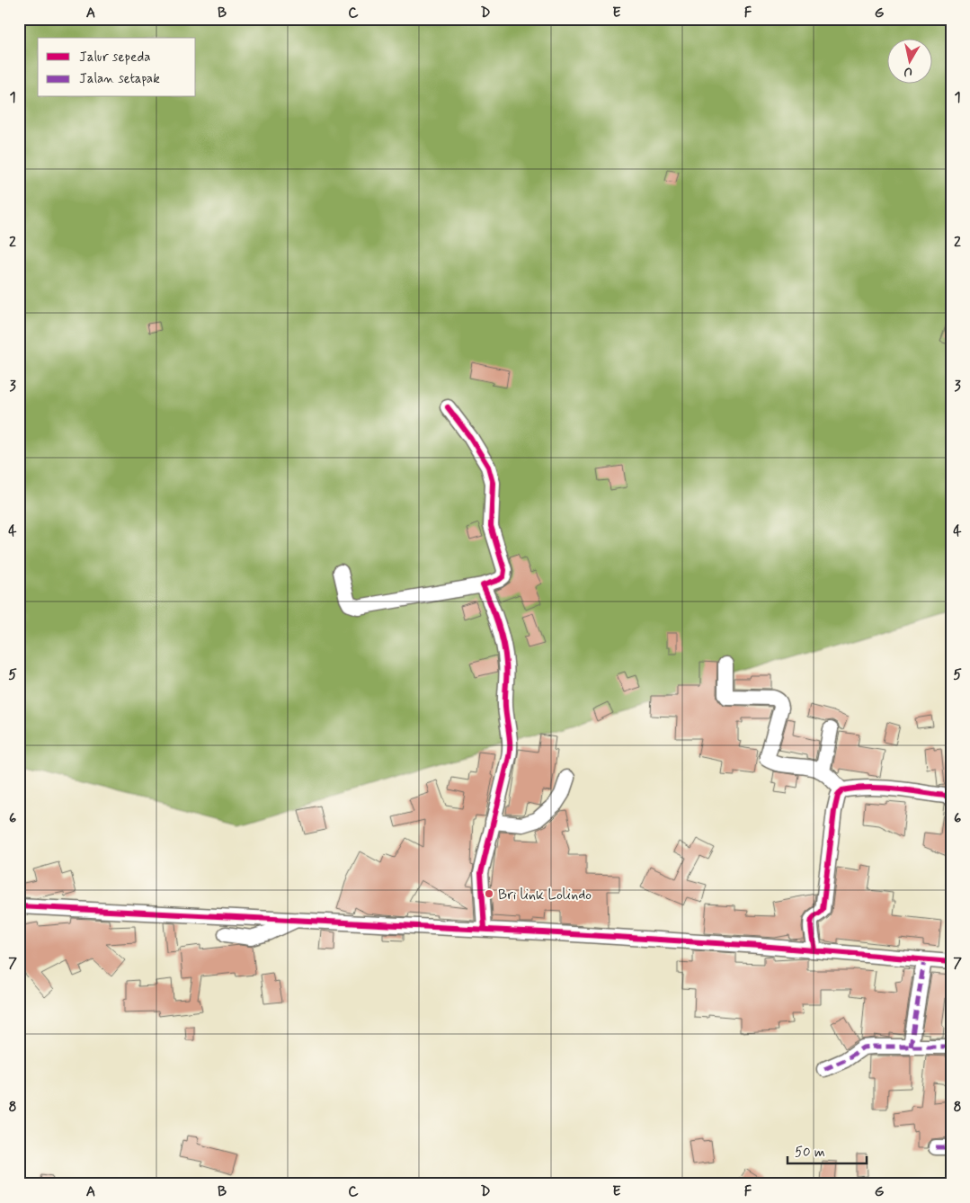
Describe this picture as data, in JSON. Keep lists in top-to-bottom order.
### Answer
{
  "places": ["Bri link Lolindo"],
  "legend": ["Jalur sepeda", "Jalan setapak"],
  "scale_bar": "50 m",
  "north": "bottom",
  "grid": {
    "columns": [
      "A",
      "B",
      "C",
      "D",
      "E",
      "F",
      "G"
    ],
    "rows": [
      "1",
      "2",
      "3",
      "4",
      "5",
      "6",
      "7",
      "8"
    ]
  }
}
